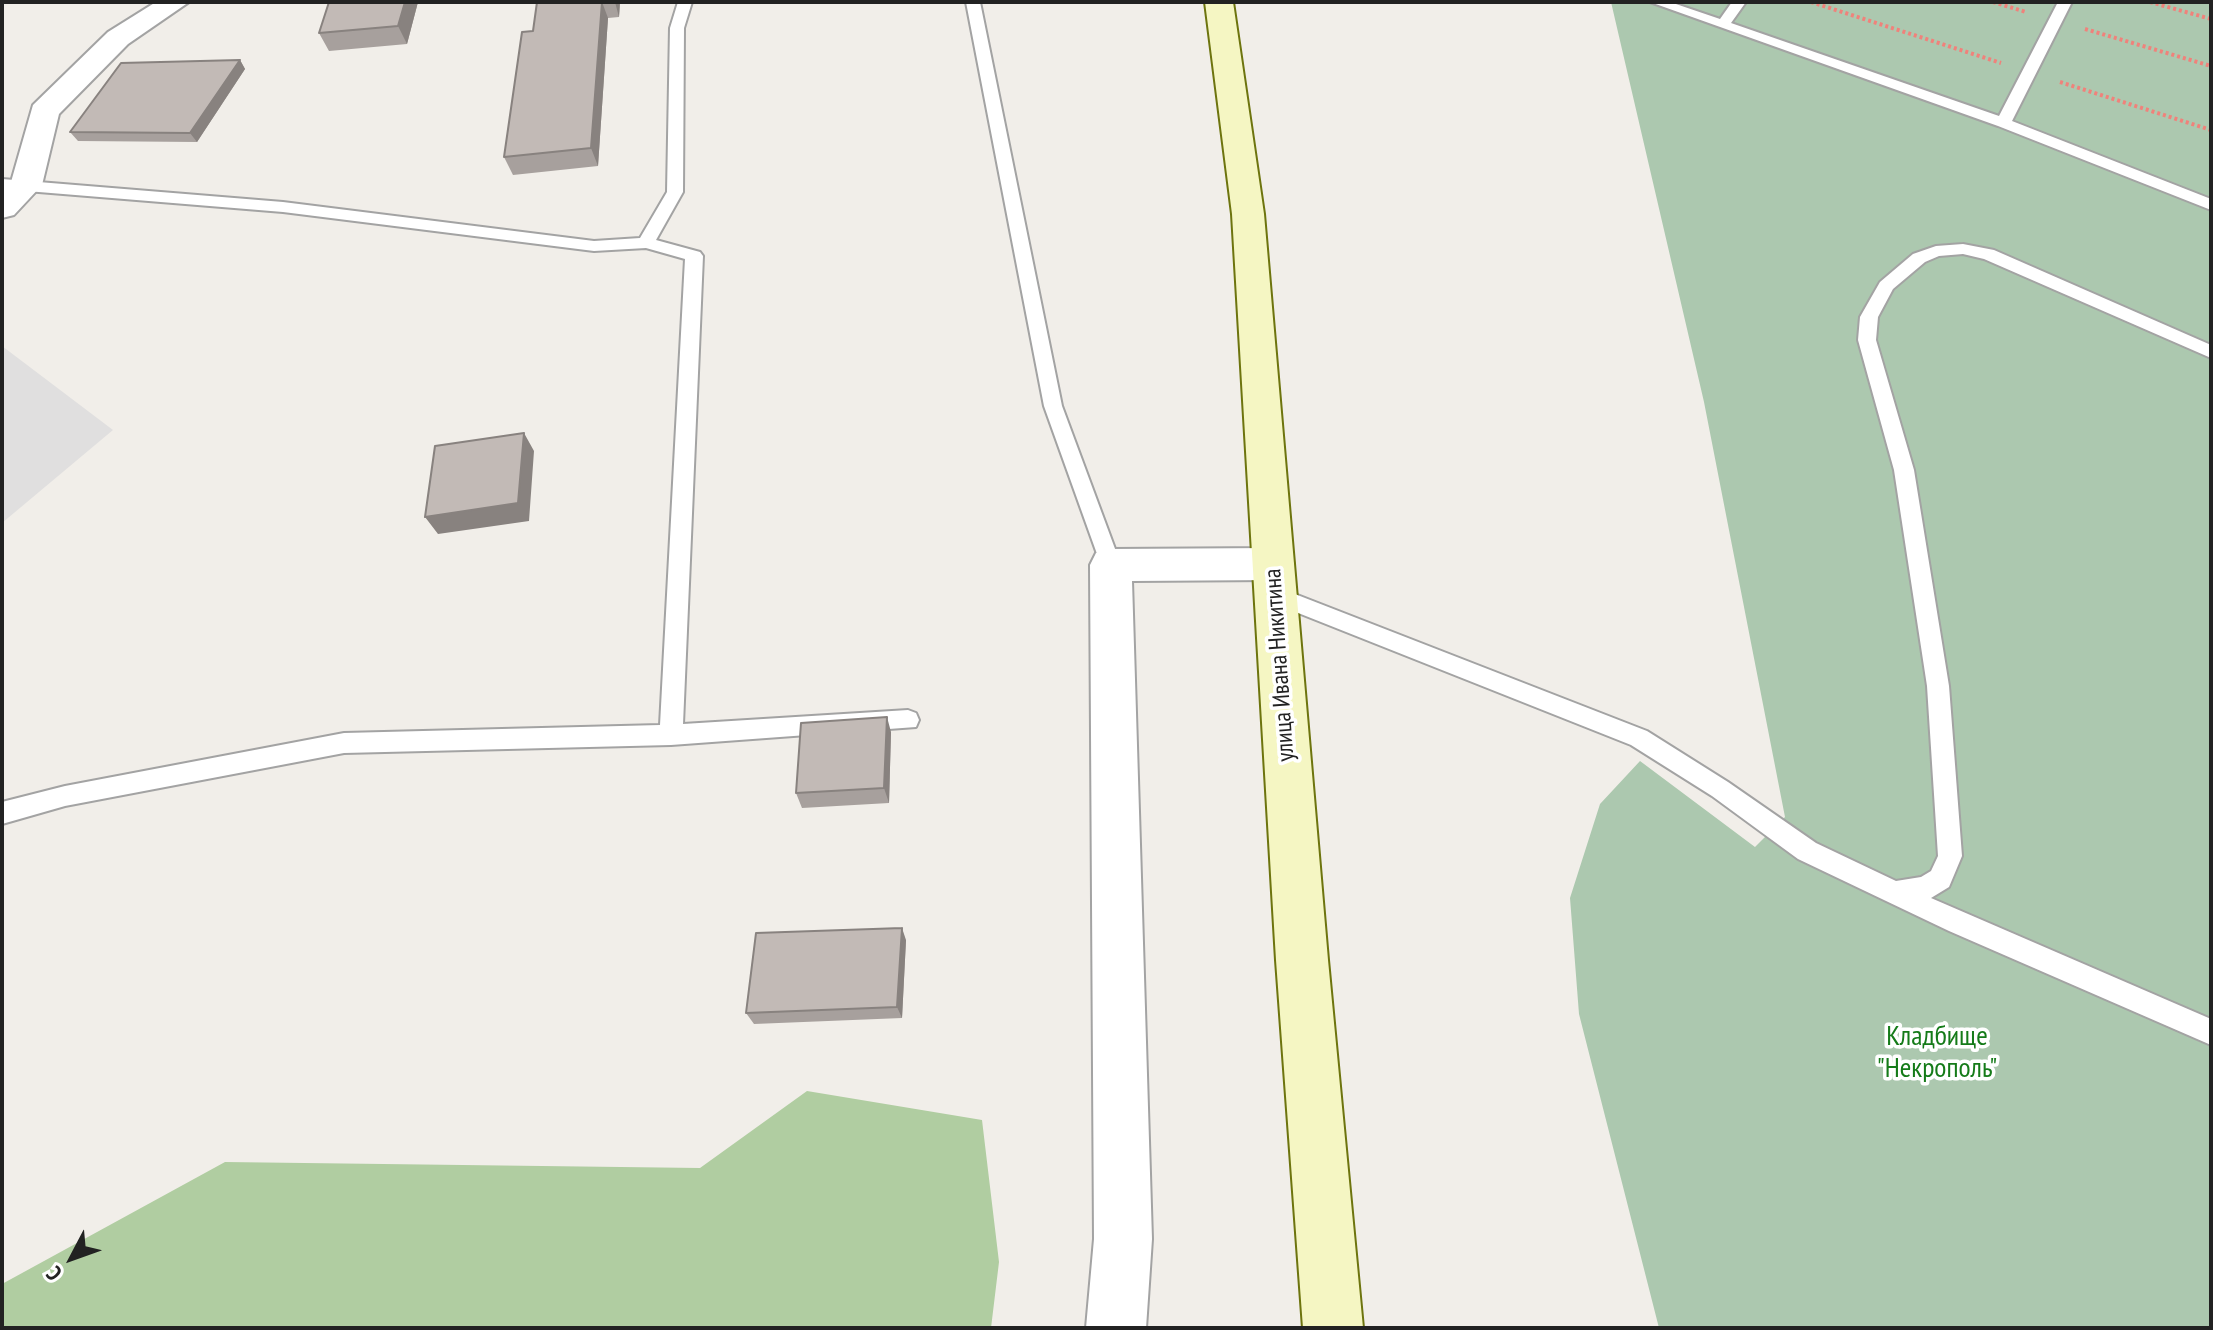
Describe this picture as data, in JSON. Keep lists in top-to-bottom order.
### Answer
{
  "streets": {
    "main road": ["улица Ивана Никитина"]
  },
  "parks": ["Кладбище \"Некрополь\""],
  "north": "bottom left"
}
